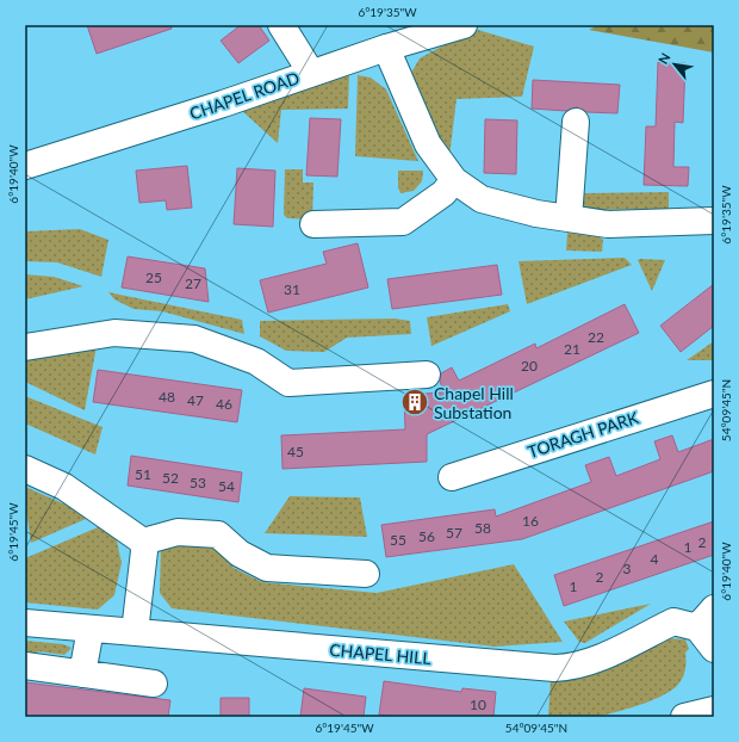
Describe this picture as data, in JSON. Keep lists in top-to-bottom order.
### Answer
{
  "streets": {
    "street": ["CHAPEL ROAD", "TORAGH PARK", "CHAPEL HILL"]
  },
  "places": {
    "building": ["Chapel Hill Substation"]
  },
  "house_numbers": [
    "25",
    "27",
    "31",
    "22",
    "21",
    "20",
    "48",
    "47",
    "46",
    "45",
    "51",
    "52",
    "53",
    "54",
    "16",
    "58",
    "57",
    "56",
    "55",
    "2",
    "1",
    "4",
    "3",
    "2",
    "1",
    "10"
  ],
  "north": "top left",
  "coordinates": [
    "6°19'35\"W",
    "6°19'40\"W",
    "54°09'45\"N",
    "6°19'45\"W"
  ]
}
